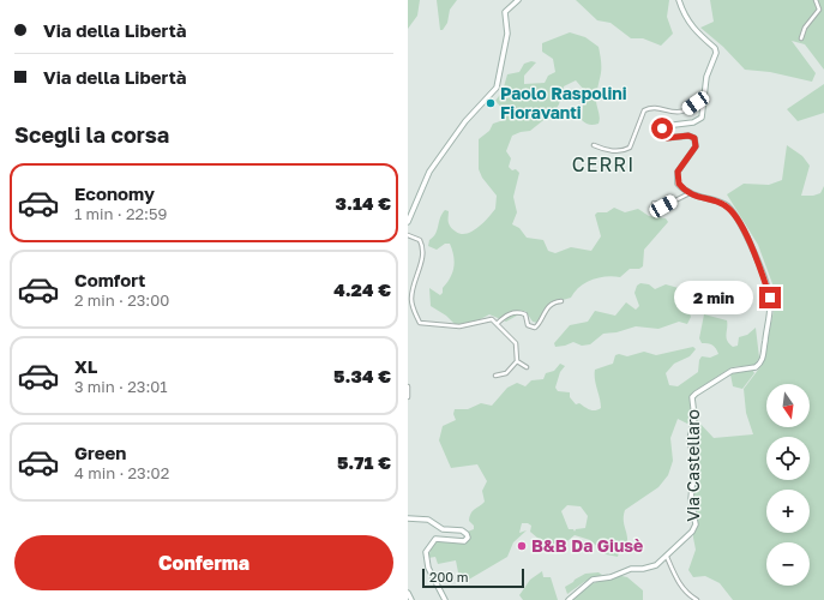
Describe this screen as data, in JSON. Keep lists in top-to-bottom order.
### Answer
{
  "streets": {
    "street": ["Via Castellaro"]
  },
  "districts": ["CERRI"],
  "places": ["Paolo Raspolini Fioravanti", "B&B Da Giusè"],
  "scale_bar": "200 m",
  "north": "bottom",
  "page": {
    "banner": ["Via della Libertà", "Via della Libertà"],
    "heading": "Scegli la corsa",
    "list": [
      {
        "name": "Economy",
        "note": "1 min · 22:59",
        "value": "3.14 €"
      },
      {
        "name": "Comfort",
        "note": "2 min · 23:00",
        "value": "4.24 €"
      },
      {
        "name": "XL",
        "note": "3 min · 23:01",
        "value": "5.34 €"
      },
      {
        "name": "Green",
        "note": "4 min · 23:02",
        "value": "5.71 €"
      }
    ],
    "bubble": "2 min",
    "map_buttons": ["+", "−"],
    "buttons": "Conferma",
    "scale": "200 m"
  }
}
